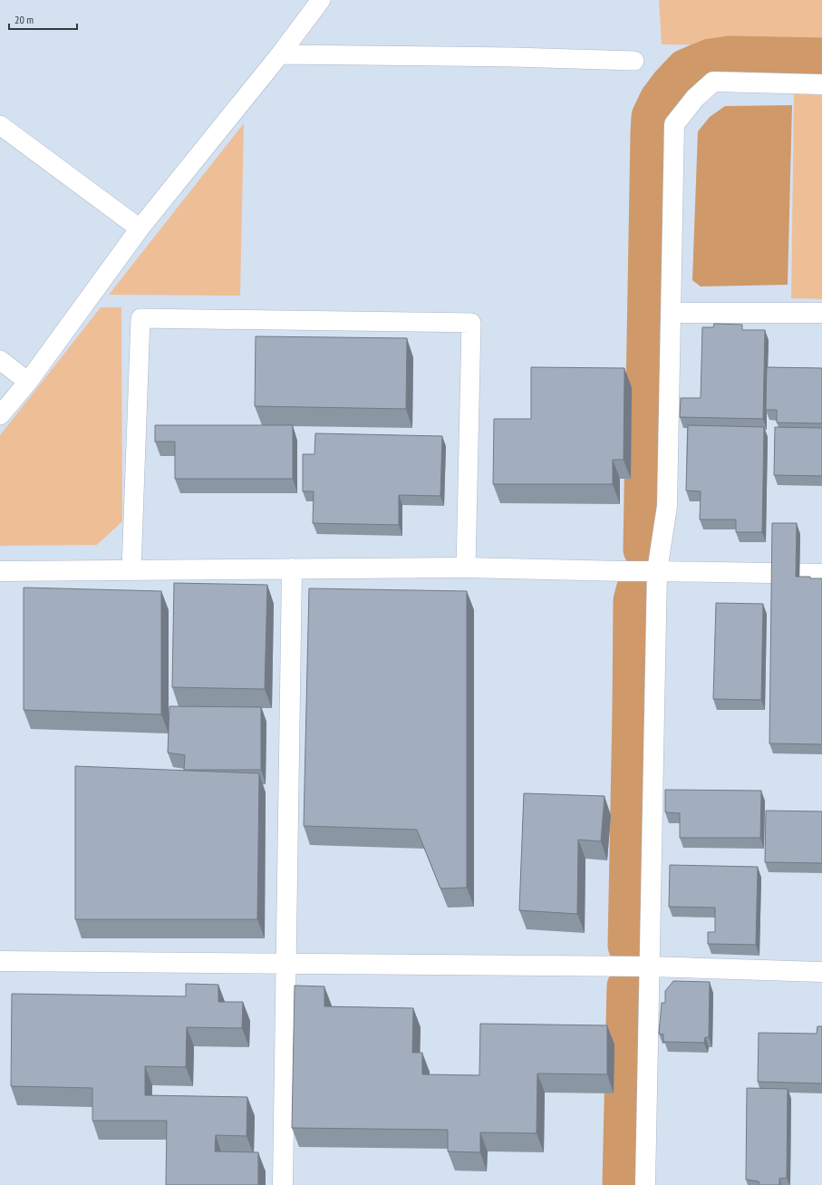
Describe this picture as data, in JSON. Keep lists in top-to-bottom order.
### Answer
{
  "scale_bar": "20 m"
}
